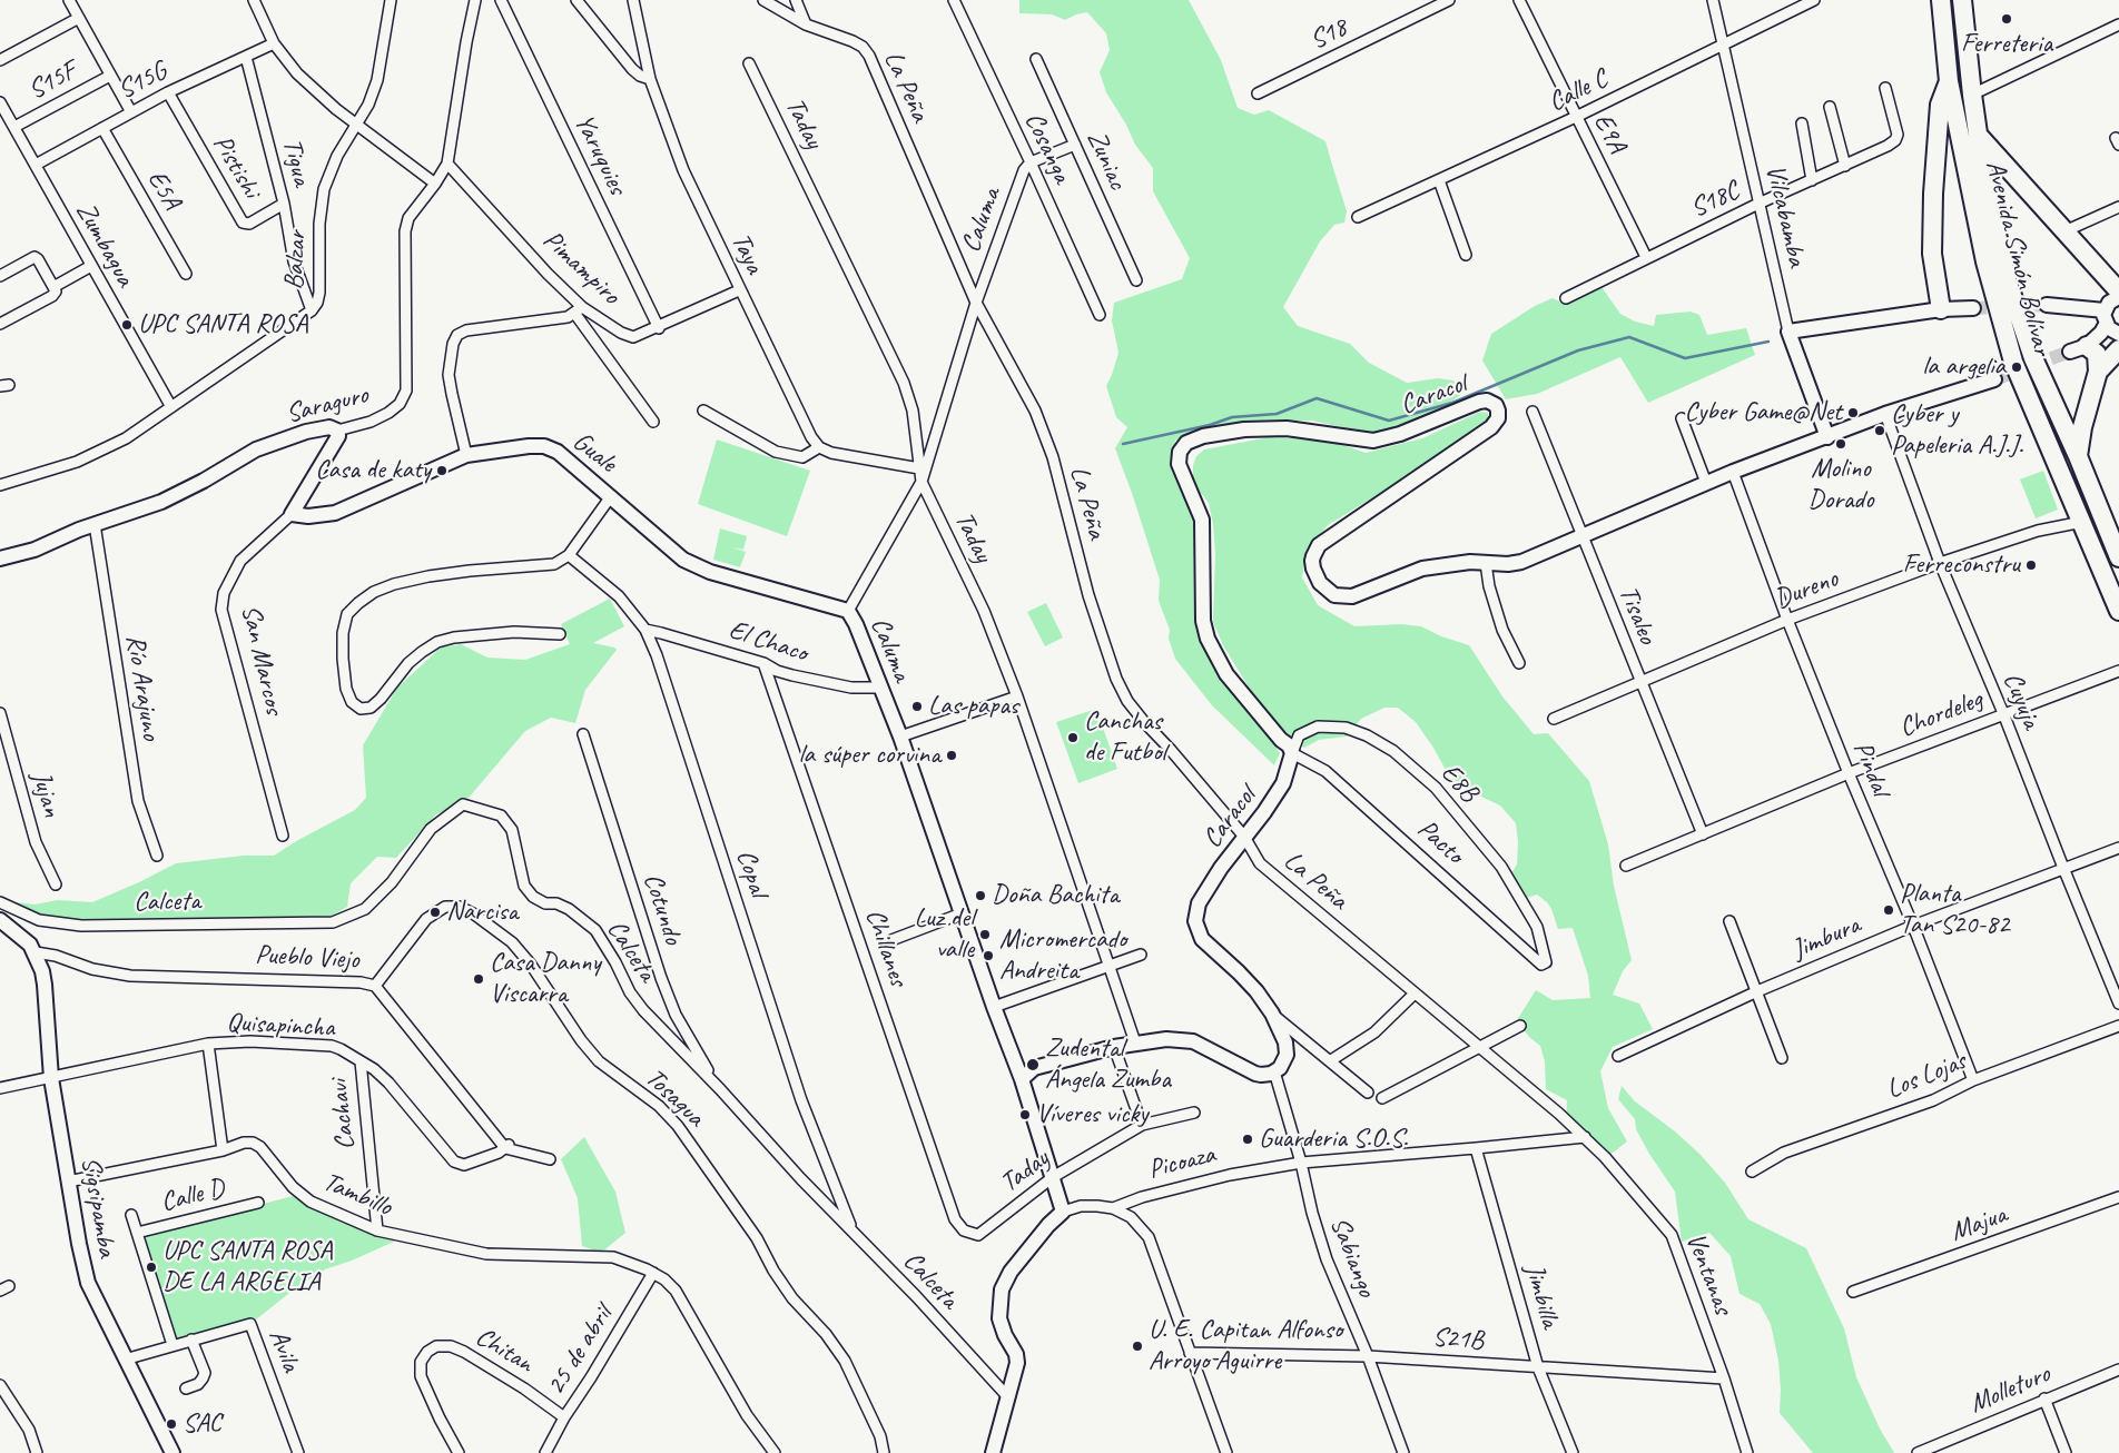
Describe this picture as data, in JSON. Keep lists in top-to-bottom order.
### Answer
{
  "streets": {
    "highway": ["Avenida Simón Bolívar"],
    "street": [
      "S18",
      "S15F",
      "S15G",
      "La Peña",
      "Calle C",
      "Taday",
      "E9A",
      "Cosanga",
      "Yaruquies",
      "Zuniac",
      "Tigua",
      "Pistishi",
      "E5A",
      "S18C",
      "Vilcabamba",
      "Caluma",
      "Zumbagua",
      "Taya",
      "Balzar",
      "Pimampiro",
      "Caracol",
      "Saraguro",
      "Guale",
      "Dureno",
      "Tisaleo",
      "El Chaco",
      "San Marcos",
      "Río Arajuno",
      "Cuyuja",
      "Chordeleg",
      "Pindal",
      "E8B",
      "Jujan",
      "Pacto",
      "Copal",
      "Calceta",
      "Cotundo",
      "Jimbura",
      "Chillanes",
      "Pueblo Viejo",
      "Quisapincha",
      "Los Lojas",
      "Tosagua",
      "Cachavi",
      "Picoaza",
      "Tambillo",
      "Calle D",
      "Sigsipamba",
      "Majua",
      "Sabiango",
      "Ventanas",
      "Jimbilla",
      "S21B",
      "Avila",
      "Chitan",
      "25 de abril",
      "Molleturo"
    ]
  },
  "crossings": [
    ["S15F", "Zumbagua"],
    ["S15G", "Tigua"],
    ["S15G", "Pistishi"],
    ["S15G", "E5A"],
    ["S15G", "Zumbagua"],
    ["La Peña", "Caluma"],
    ["La Peña", "Caracol"],
    ["La Peña", "Ventanas"],
    ["Calle C", "E9A"],
    ["Calle C", "Vilcabamba"],
    ["Taday", "Caluma"],
    ["Taday", "Chillanes"],
    ["E9A", "S18C"],
    ["Cosanga", "Caluma"],
    ["Yaruquies", "Pimampiro"],
    ["Tigua", "Pistishi"],
    ["Tigua", "Balzar"],
    ["S18C", "Vilcabamba"],
    ["Vilcabamba", "Caracol"],
    ["Caluma", "Guale"],
    ["Caluma", "El Chaco"],
    ["Caluma", "Picoaza"],
    ["Zumbagua", "Balzar"],
    ["Taya", "Pimampiro"],
    ["Avenida Simón Bolívar", "Dureno"],
    ["Pimampiro", "Saraguro"],
    ["Caracol", "Tisaleo"],
    ["Caracol", "Cuyuja"],
    ["Caracol", "Pindal"],
    ["Caracol", "E8B"],
    ["Caracol", "Pacto"],
    ["Saraguro", "San Marcos"],
    ["Saraguro", "Río Arajuno"],
    ["Guale", "San Marcos"],
    ["Dureno", "Tisaleo"],
    ["Dureno", "Cuyuja"],
    ["Dureno", "Pindal"],
    ["Tisaleo", "Chordeleg"],
    ["El Chaco", "Copal"],
    ["El Chaco", "Chillanes"],
    ["Cuyuja", "Chordeleg"],
    ["Cuyuja", "Jimbura"],
    ["Chordeleg", "Pindal"],
    ["Pindal", "Jimbura"],
    ["Pindal", "Los Lojas"],
    ["E8B", "Pacto"],
    ["Copal", "Calceta"],
    ["Calceta", "Cotundo"],
    ["Calceta", "Picoaza"],
    ["Pueblo Viejo", "Quisapincha"],
    ["Pueblo Viejo", "Tosagua"],
    ["Pueblo Viejo", "Sigsipamba"],
    ["Quisapincha", "Cachavi"],
    ["Quisapincha", "Sigsipamba"],
    ["Cachavi", "Tambillo"],
    ["Picoaza", "Sabiango"],
    ["Picoaza", "Ventanas"],
    ["Picoaza", "Jimbilla"],
    ["Tambillo", "Sigsipamba"],
    ["Tambillo", "25 de abril"],
    ["Sigsipamba", "Avila"],
    ["Sabiango", "S21B"],
    ["Ventanas", "S21B"],
    ["Jimbilla", "S21B"],
    ["Chitan", "25 de abril"]
  ],
  "places": [
    "Ferreteria",
    "UPC SANTA ROSA",
    "la argelia",
    "Cyber Game@Net",
    "Cyber y Papeleria A.J.J.",
    "Molino Dorado",
    "Casa de katy",
    "Ferreconstru",
    "Las papas",
    "Canchas de Futbol",
    "la súper corvina",
    "Doña Bachita",
    "Planta Tan S20-82",
    "Narcisa",
    "Luz del valle",
    "Micromercado Andreita",
    "Casa Danny Viscarra",
    "Zudental Ángela Zumba",
    "Víveres vicky",
    "Guarderia S.O.S.",
    "UPC SANTA ROSA DE LA ARGELIA",
    "U. E. Capitan Alfonso Arroyo Aguirre",
    "SAC"
  ]
}
